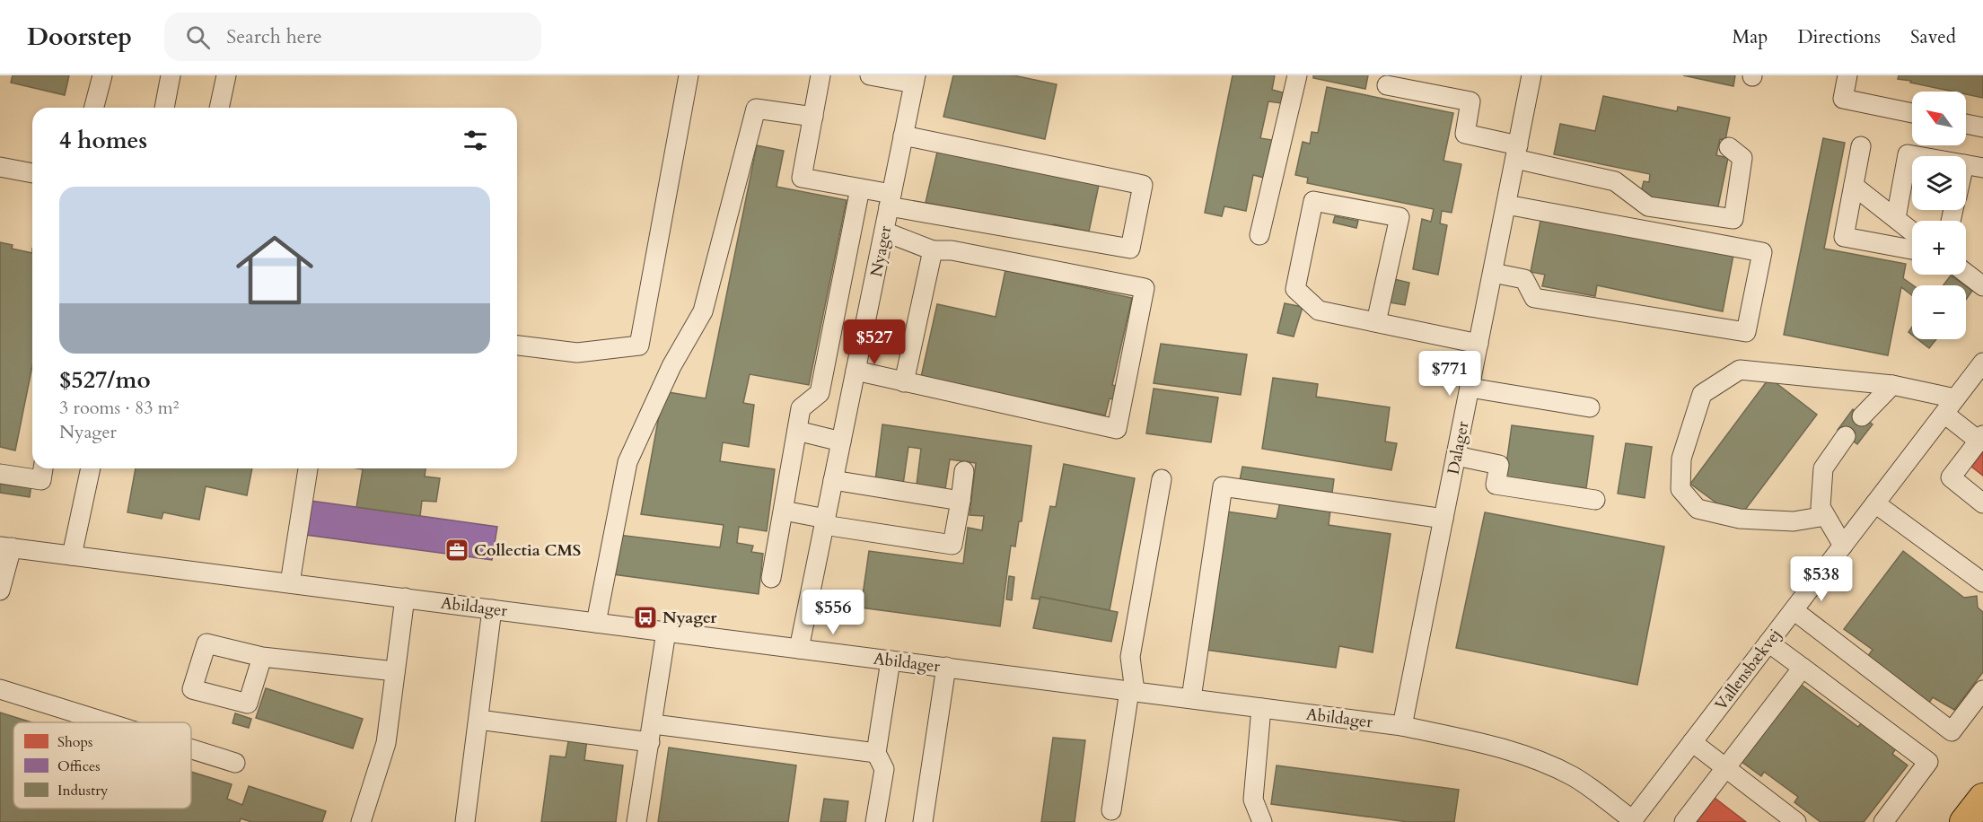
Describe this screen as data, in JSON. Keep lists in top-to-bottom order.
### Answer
{
  "streets": {
    "street": [
      "Nyager",
      "Dalager",
      "Abildager",
      "Vallensbækvej"
    ]
  },
  "crossings": [
    ["Nyager", "Abildager"],
    ["Dalager", "Abildager"],
    ["Abildager", "Vallensbækvej"]
  ],
  "places": {
    "office": ["Collectia CMS"],
    "bus stop": ["Nyager"]
  },
  "legend": ["Shops", "Offices", "Industry"],
  "north": "top left",
  "page": {
    "header": "Doorstep",
    "search": "Search here",
    "nav": ["Map", "Directions", "Saved"],
    "map_buttons": ["+", "−"],
    "heading": "4 homes",
    "list": [
      {
        "name": "$527/mo",
        "note": "3 rooms · 83 m² · Nyager"
      }
    ],
    "price": [
      "$527",
      "$771",
      "$538",
      "$556"
    ]
  }
}
